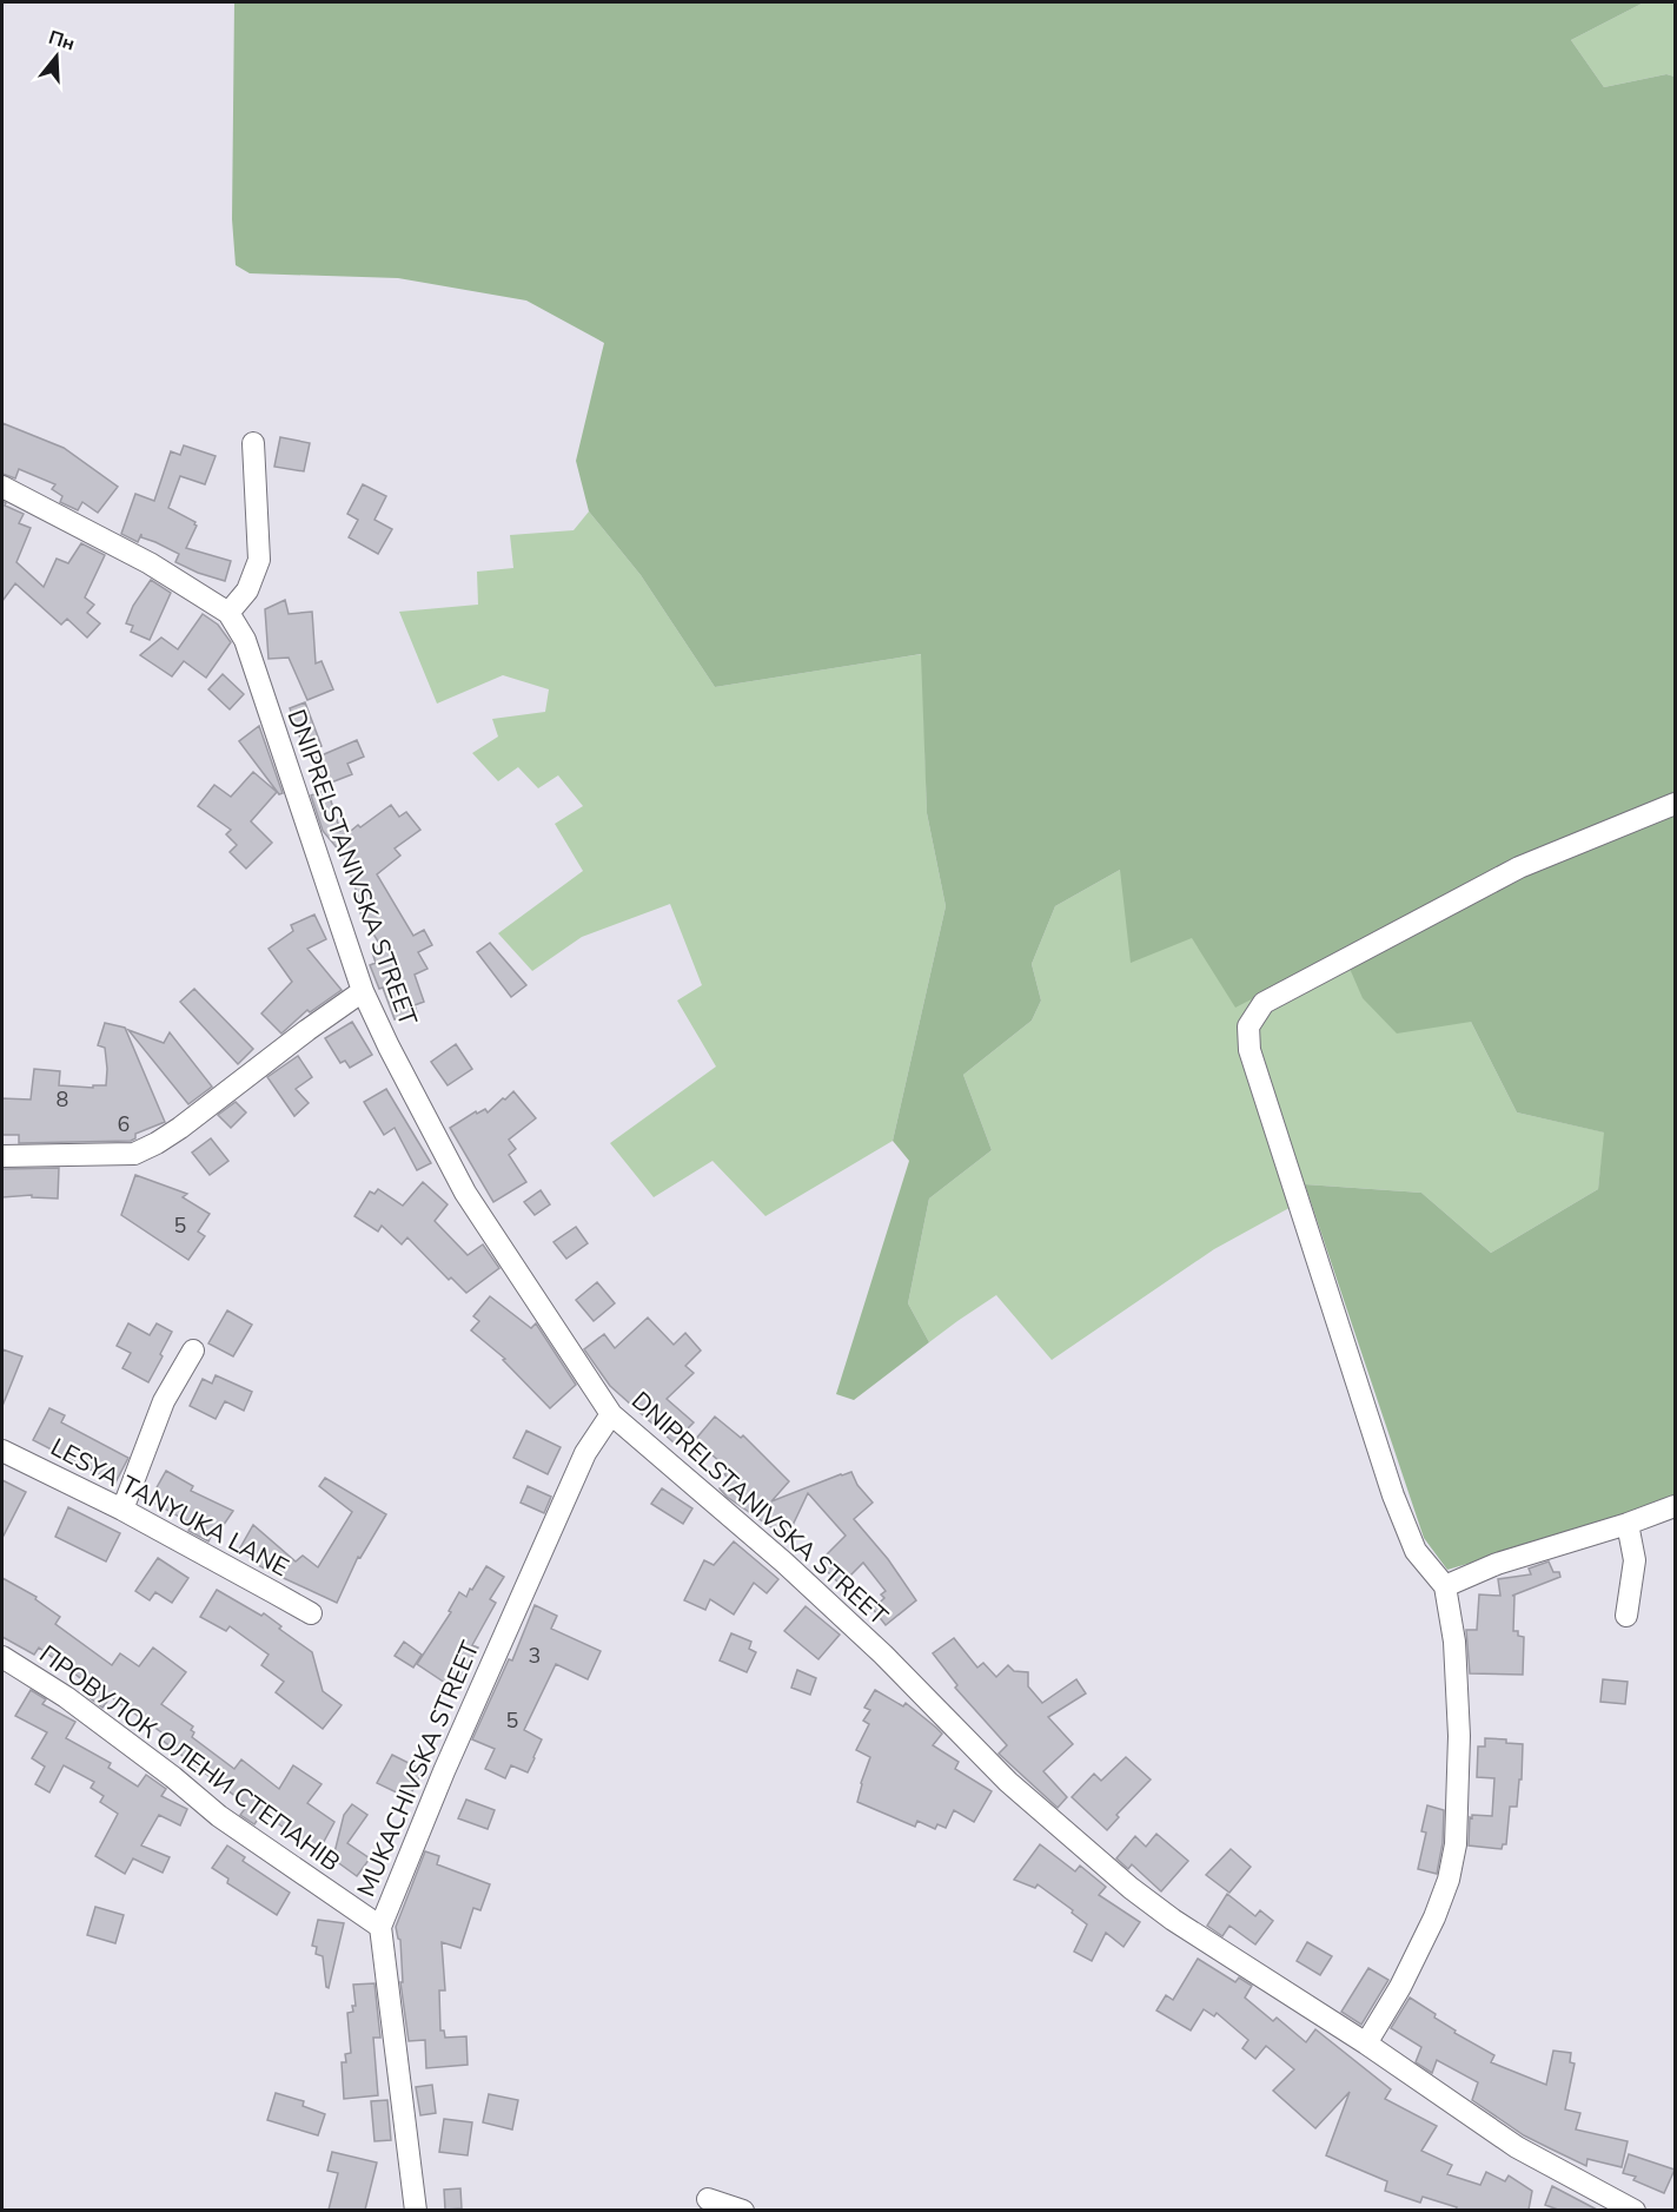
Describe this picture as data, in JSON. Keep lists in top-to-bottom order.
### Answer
{
  "streets": {
    "street": [
      "DNIPRELSTANIVSKA STREET",
      "LESYA TANYUKA LANE",
      "ПРОВУЛОК ОЛЕНИ СТЕПАНІВ",
      "MUKACHIVSKA STREET"
    ]
  },
  "crossings": [
    ["DNIPRELSTANIVSKA STREET", "MUKACHIVSKA STREET"],
    ["ПРОВУЛОК ОЛЕНИ СТЕПАНІВ", "MUKACHIVSKA STREET"]
  ],
  "house_numbers": [
    "8",
    "6",
    "5",
    "3",
    "5"
  ],
  "north": "top"
}
